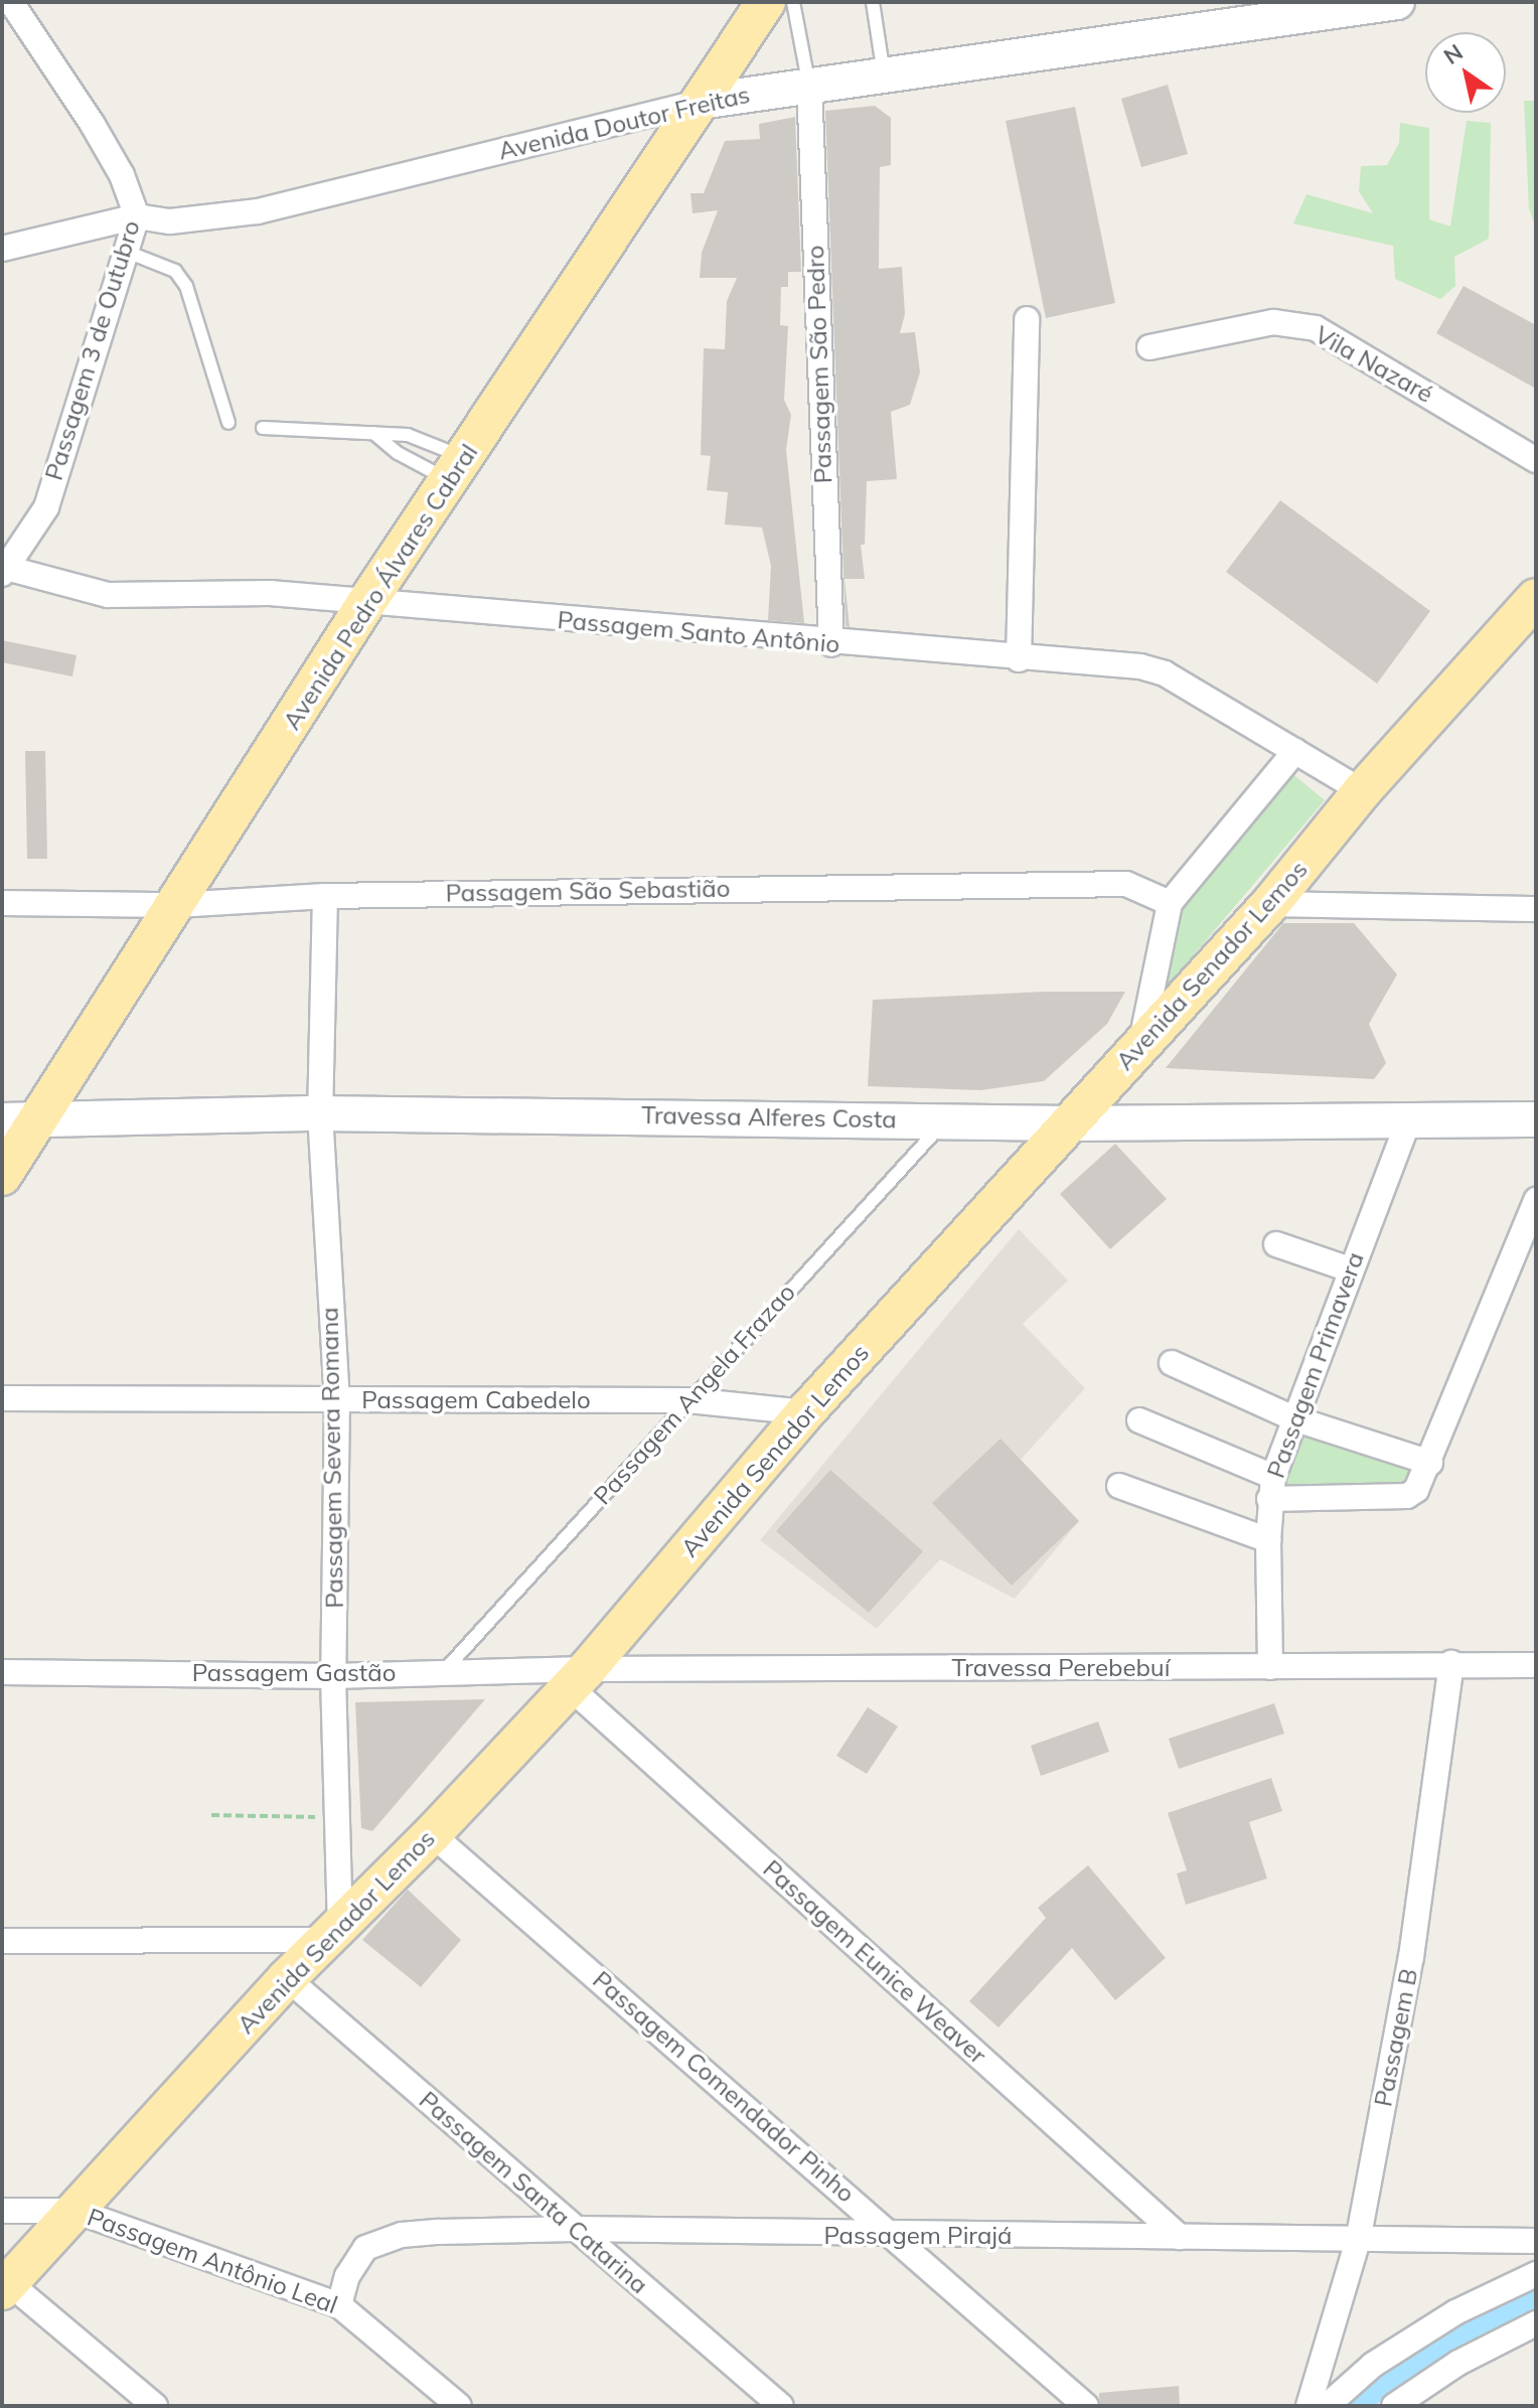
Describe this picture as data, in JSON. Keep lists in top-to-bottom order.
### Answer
{
  "streets": {
    "main road": ["Avenida Pedro Álvares Cabral", "Avenida Senador Lemos"],
    "street": [
      "Avenida Doutor Freitas",
      "Passagem 3 de Outubro",
      "Passagem São Pedro",
      "Vila Nazaré",
      "Passagem Santo Antônio",
      "Passagem São Sebastião",
      "Travessa Alferes Costa",
      "Passagem Primavera",
      "Passagem Cabedelo",
      "Passagem Severa Romana",
      "Travessa Perebebuí",
      "Passagem Gastão",
      "Passagem Eunice Weaver",
      "Passagem B",
      "Passagem Comendador Pinho",
      "Passagem Santa Catarina",
      "Passagem Pirajá",
      "Passagem Antônio Leal"
    ],
    "lane": ["Passagem Angela Frazao"]
  },
  "crossings": [
    ["Avenida Doutor Freitas", "Passagem 3 de Outubro"],
    ["Avenida Doutor Freitas", "Passagem São Pedro"],
    ["Avenida Doutor Freitas", "Avenida Pedro Álvares Cabral"],
    ["Passagem 3 de Outubro", "Passagem Santo Antônio"],
    ["Passagem São Pedro", "Passagem Santo Antônio"],
    ["Avenida Pedro Álvares Cabral", "Passagem Santo Antônio"],
    ["Avenida Pedro Álvares Cabral", "Passagem São Sebastião"],
    ["Avenida Pedro Álvares Cabral", "Travessa Alferes Costa"],
    ["Passagem Santo Antônio", "Avenida Senador Lemos"],
    ["Passagem São Sebastião", "Passagem Severa Romana"],
    ["Avenida Senador Lemos", "Travessa Alferes Costa"],
    ["Avenida Senador Lemos", "Passagem Cabedelo"],
    ["Avenida Senador Lemos", "Passagem Severa Romana"],
    ["Avenida Senador Lemos", "Travessa Perebebuí"],
    ["Avenida Senador Lemos", "Passagem Gastão"],
    ["Avenida Senador Lemos", "Passagem Eunice Weaver"],
    ["Avenida Senador Lemos", "Passagem Comendador Pinho"],
    ["Avenida Senador Lemos", "Passagem Santa Catarina"],
    ["Avenida Senador Lemos", "Passagem Antônio Leal"],
    ["Travessa Alferes Costa", "Passagem Primavera"],
    ["Travessa Alferes Costa", "Passagem Angela Frazao"],
    ["Travessa Alferes Costa", "Passagem Severa Romana"],
    ["Passagem Primavera", "Travessa Perebebuí"],
    ["Passagem Angela Frazao", "Passagem Cabedelo"],
    ["Passagem Angela Frazao", "Passagem Gastão"],
    ["Passagem Cabedelo", "Passagem Severa Romana"],
    ["Passagem Severa Romana", "Passagem Gastão"],
    ["Travessa Perebebuí", "Passagem Gastão"],
    ["Travessa Perebebuí", "Passagem Eunice Weaver"],
    ["Travessa Perebebuí", "Passagem B"],
    ["Passagem Gastão", "Passagem Eunice Weaver"],
    ["Passagem Eunice Weaver", "Passagem Pirajá"],
    ["Passagem B", "Passagem Pirajá"],
    ["Passagem Comendador Pinho", "Passagem Pirajá"],
    ["Passagem Santa Catarina", "Passagem Pirajá"],
    ["Passagem Pirajá", "Passagem Antônio Leal"]
  ],
  "north": "top left"
}
